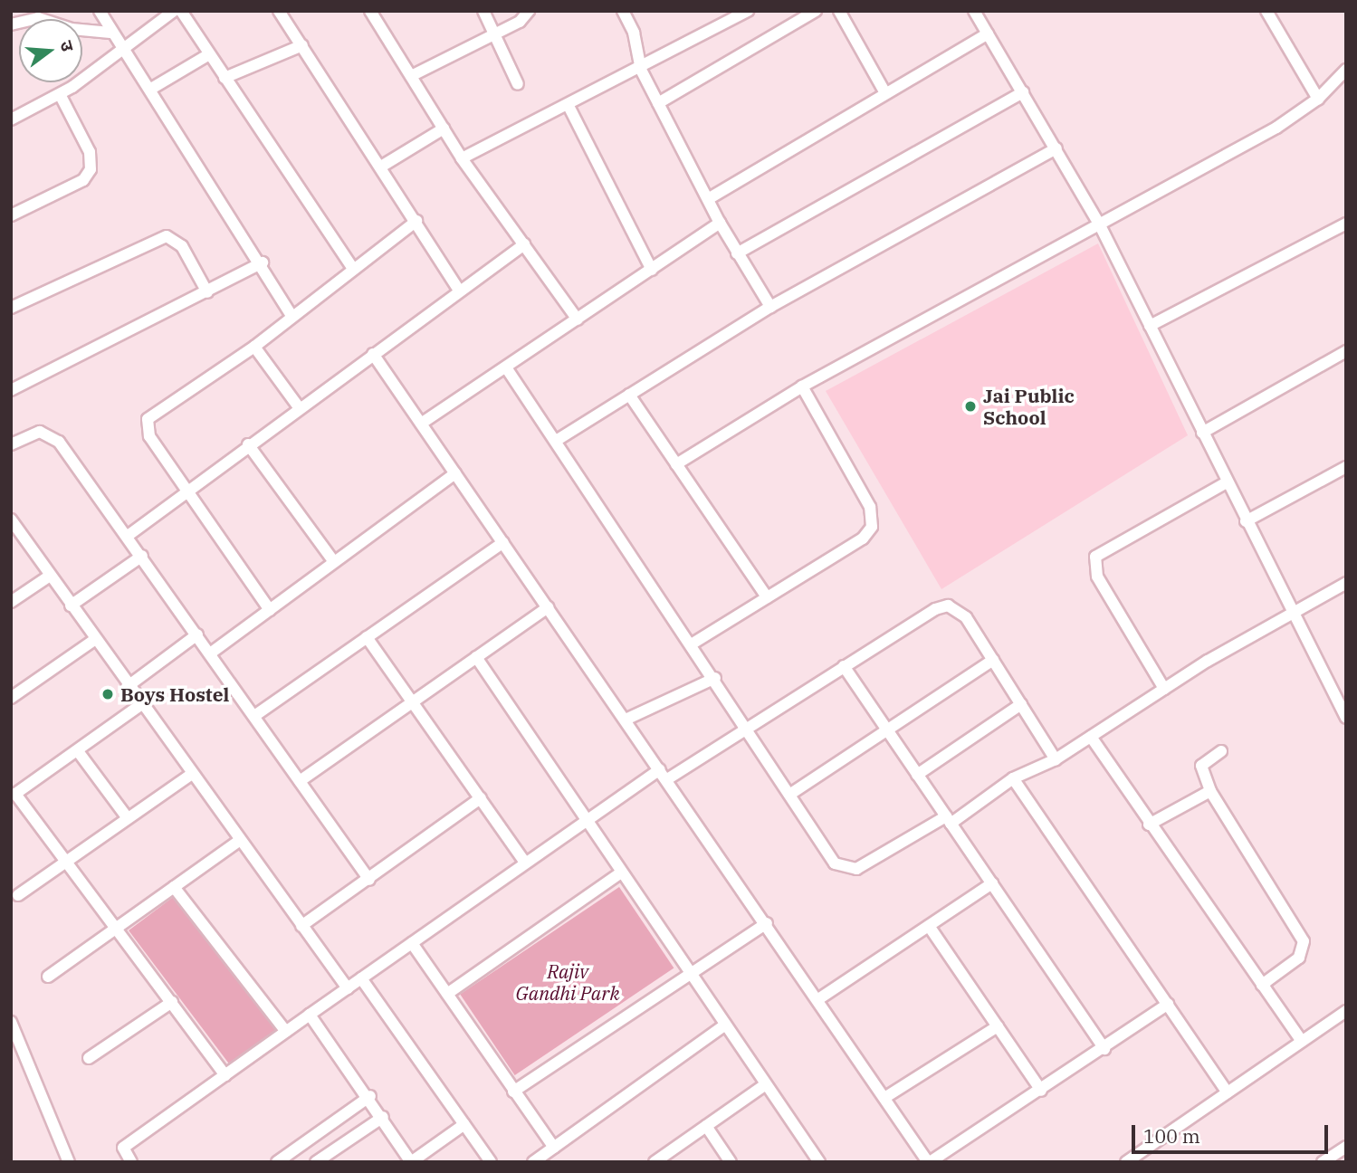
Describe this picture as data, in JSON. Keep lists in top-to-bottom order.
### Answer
{
  "parks": ["Rajiv Gandhi Park"],
  "places": ["Jai Public School", "Boys Hostel"],
  "scale_bar": "100 m",
  "north": "right"
}
